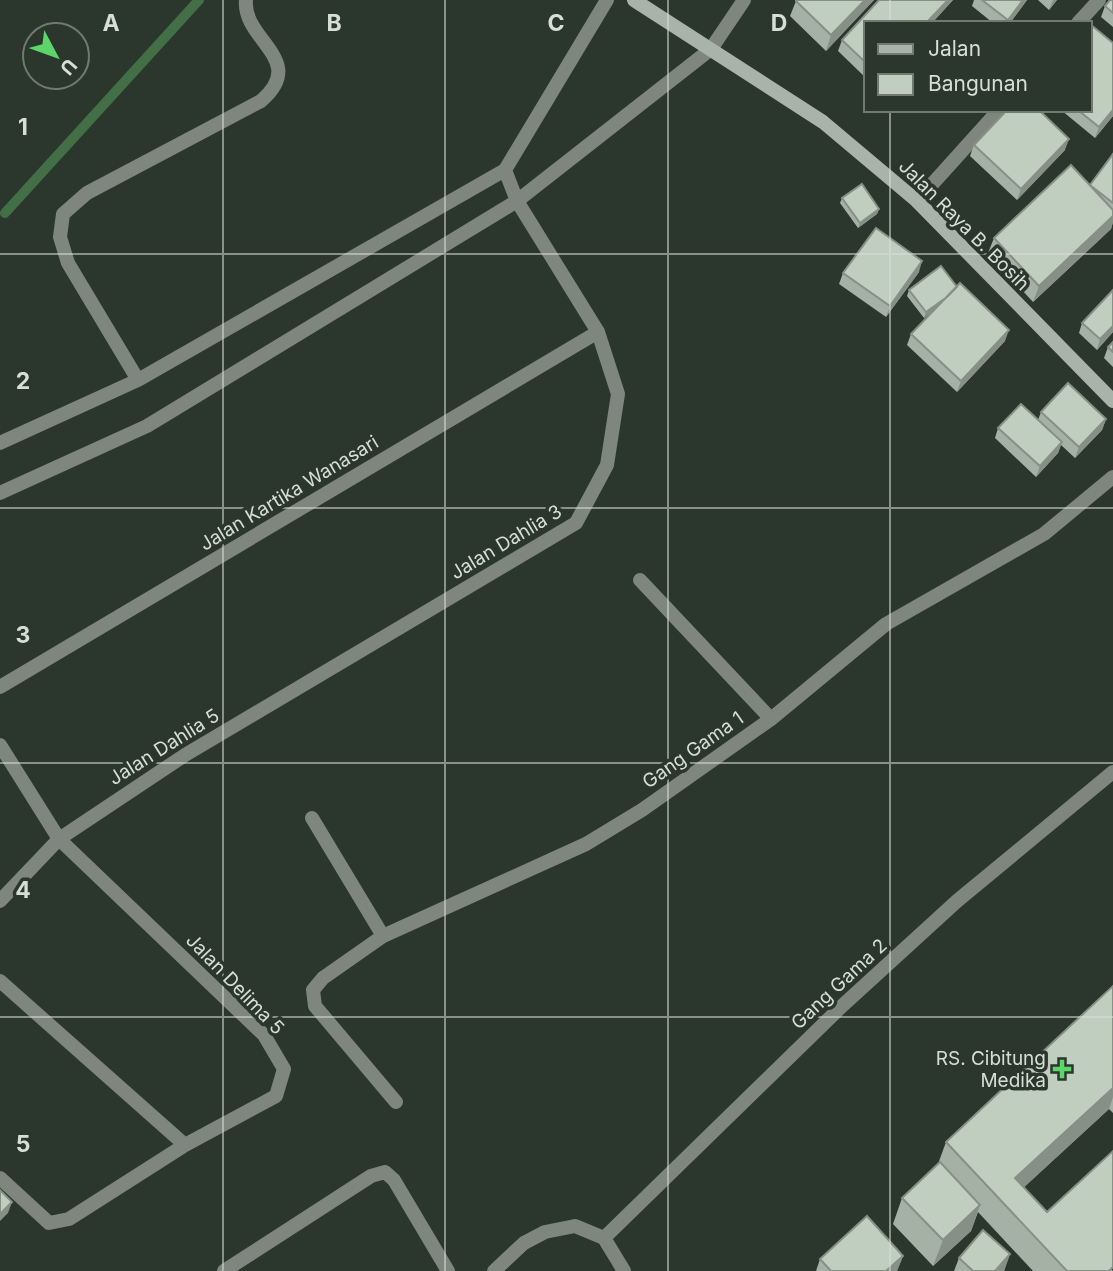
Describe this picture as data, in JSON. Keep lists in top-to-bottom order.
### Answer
{
  "streets": {
    "main road": ["Jalan Raya B. Bosih"],
    "street": [
      "Jalan Kartika Wanasari",
      "Jalan Dahlia 3",
      "Jalan Dahlia 5",
      "Gang Gama 1",
      "Jalan Delima 5",
      "Gang Gama 2"
    ]
  },
  "crossings": [
    ["Jalan Kartika Wanasari", "Jalan Dahlia 3"],
    ["Jalan Dahlia 3", "Jalan Dahlia 5"],
    ["Jalan Dahlia 5", "Jalan Delima 5"]
  ],
  "places": {
    "health": ["RS. Cibitung Medika"]
  },
  "legend": ["Jalan", "Bangunan"],
  "north": "bottom right",
  "grid": {
    "columns": [
      "A",
      "B",
      "C",
      "D"
    ],
    "rows": [
      "1",
      "2",
      "3",
      "4",
      "5"
    ]
  }
}
